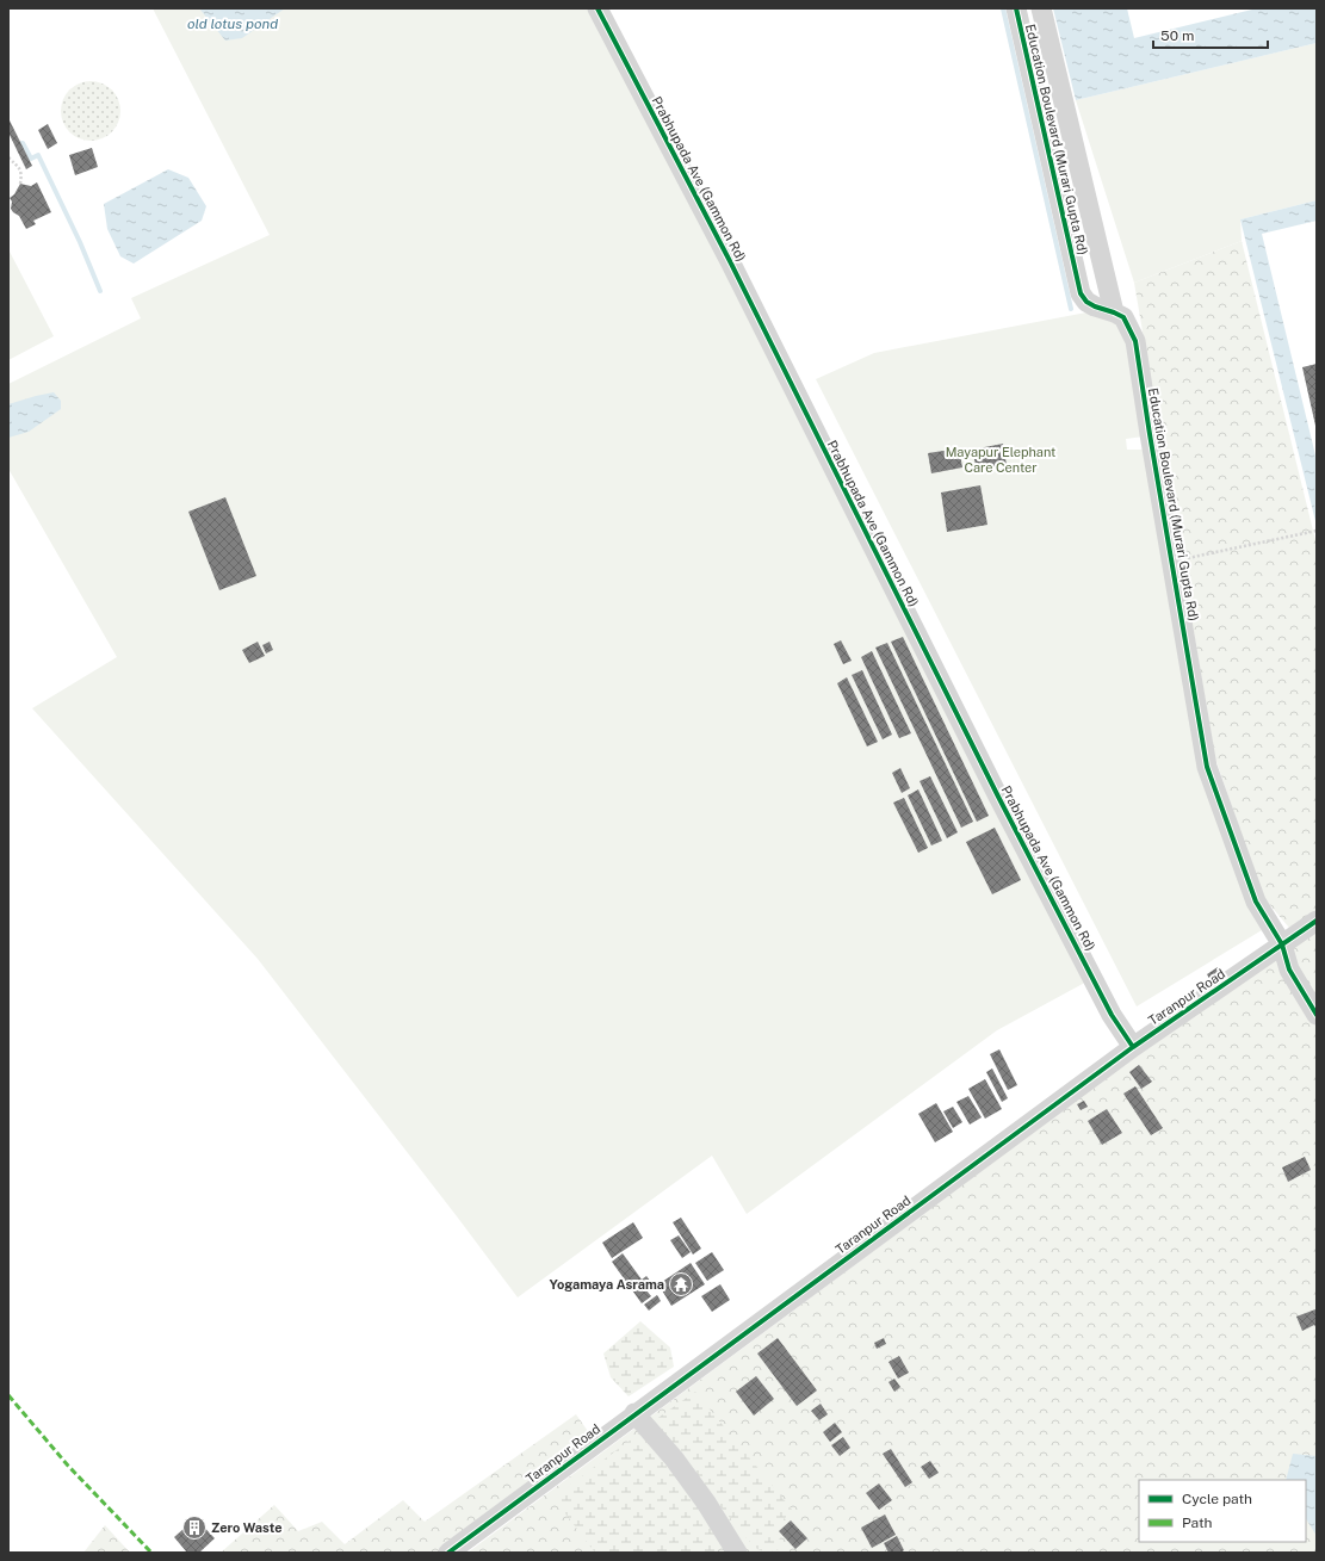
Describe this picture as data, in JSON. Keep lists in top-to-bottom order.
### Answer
{
  "streets": {
    "street": ["Education Boulevard (Murari Gupta Rd)", "Prabhupada Ave (Gammon Rd)", "Taranpur Road"]
  },
  "crossings": [
    ["Education Boulevard (Murari Gupta Rd)", "Taranpur Road"],
    ["Prabhupada Ave (Gammon Rd)", "Taranpur Road"]
  ],
  "water": ["old lotus pond"],
  "parks": ["Mayapur Elephant Care Center"],
  "places": {
    "temple": ["Yogamaya Asrama"],
    "building": ["Zero Waste"]
  },
  "legend": ["Cycle path", "Path"],
  "scale_bar": "50 m"
}
